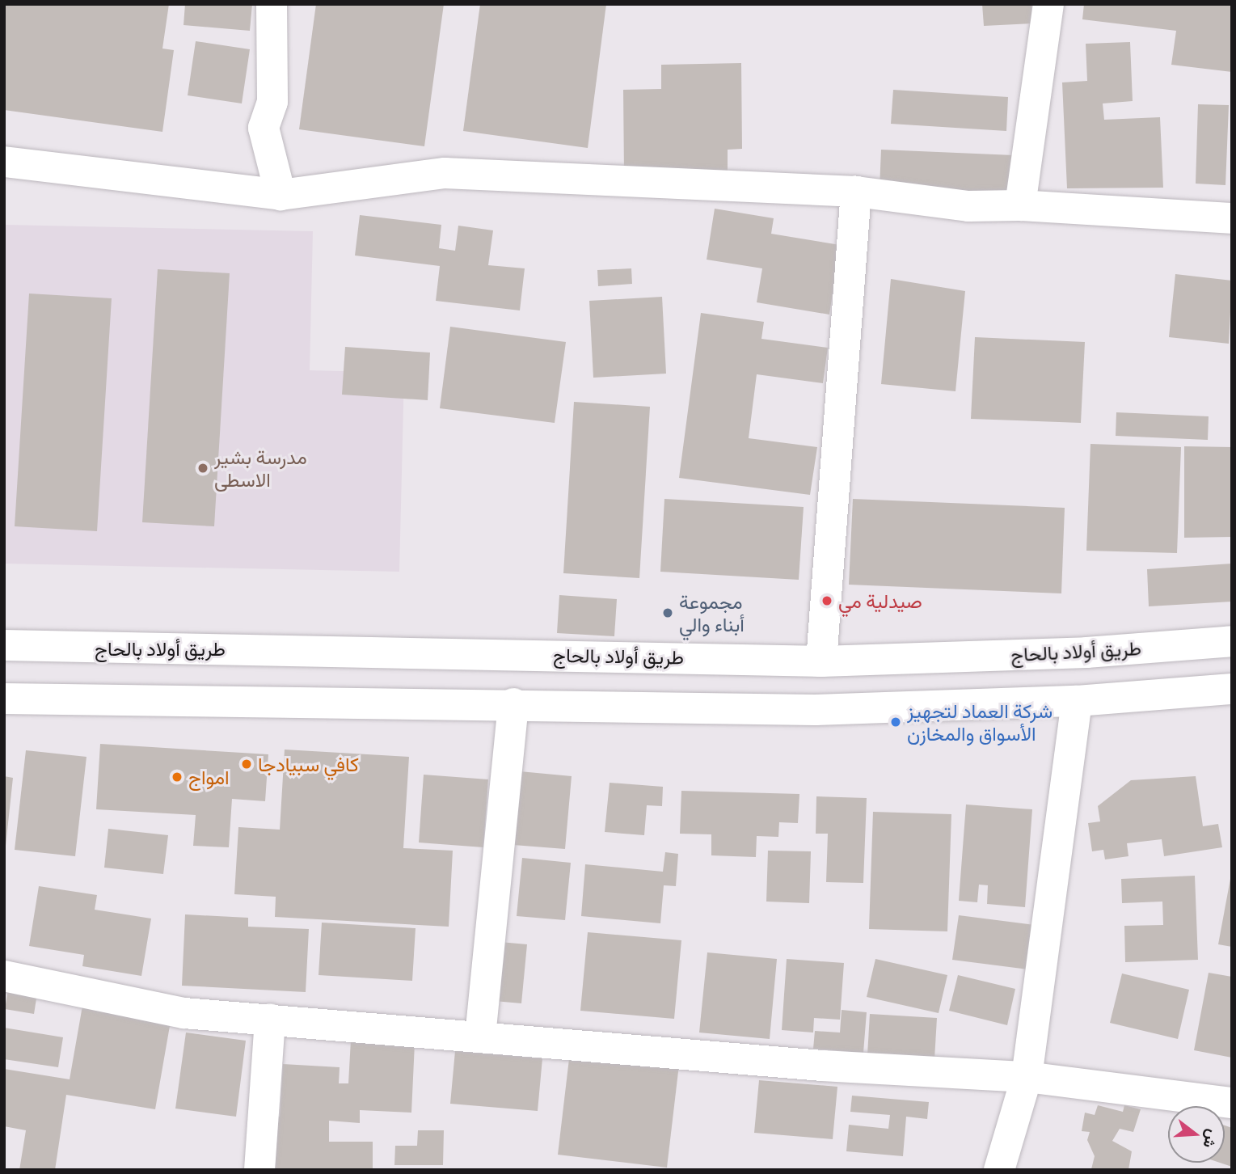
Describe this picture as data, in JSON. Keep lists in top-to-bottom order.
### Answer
{
  "streets": {
    "street": ["طريق أولاد بالحاج"]
  },
  "places": [
    "مدرسة بشير الاسطى",
    "صيدلية مي",
    "مجموعة أبناء والي",
    "شركة العماد لتجهيز الأسواق والمخازن",
    "كافي سبيادجا",
    "امواج"
  ],
  "north": "right"
}
